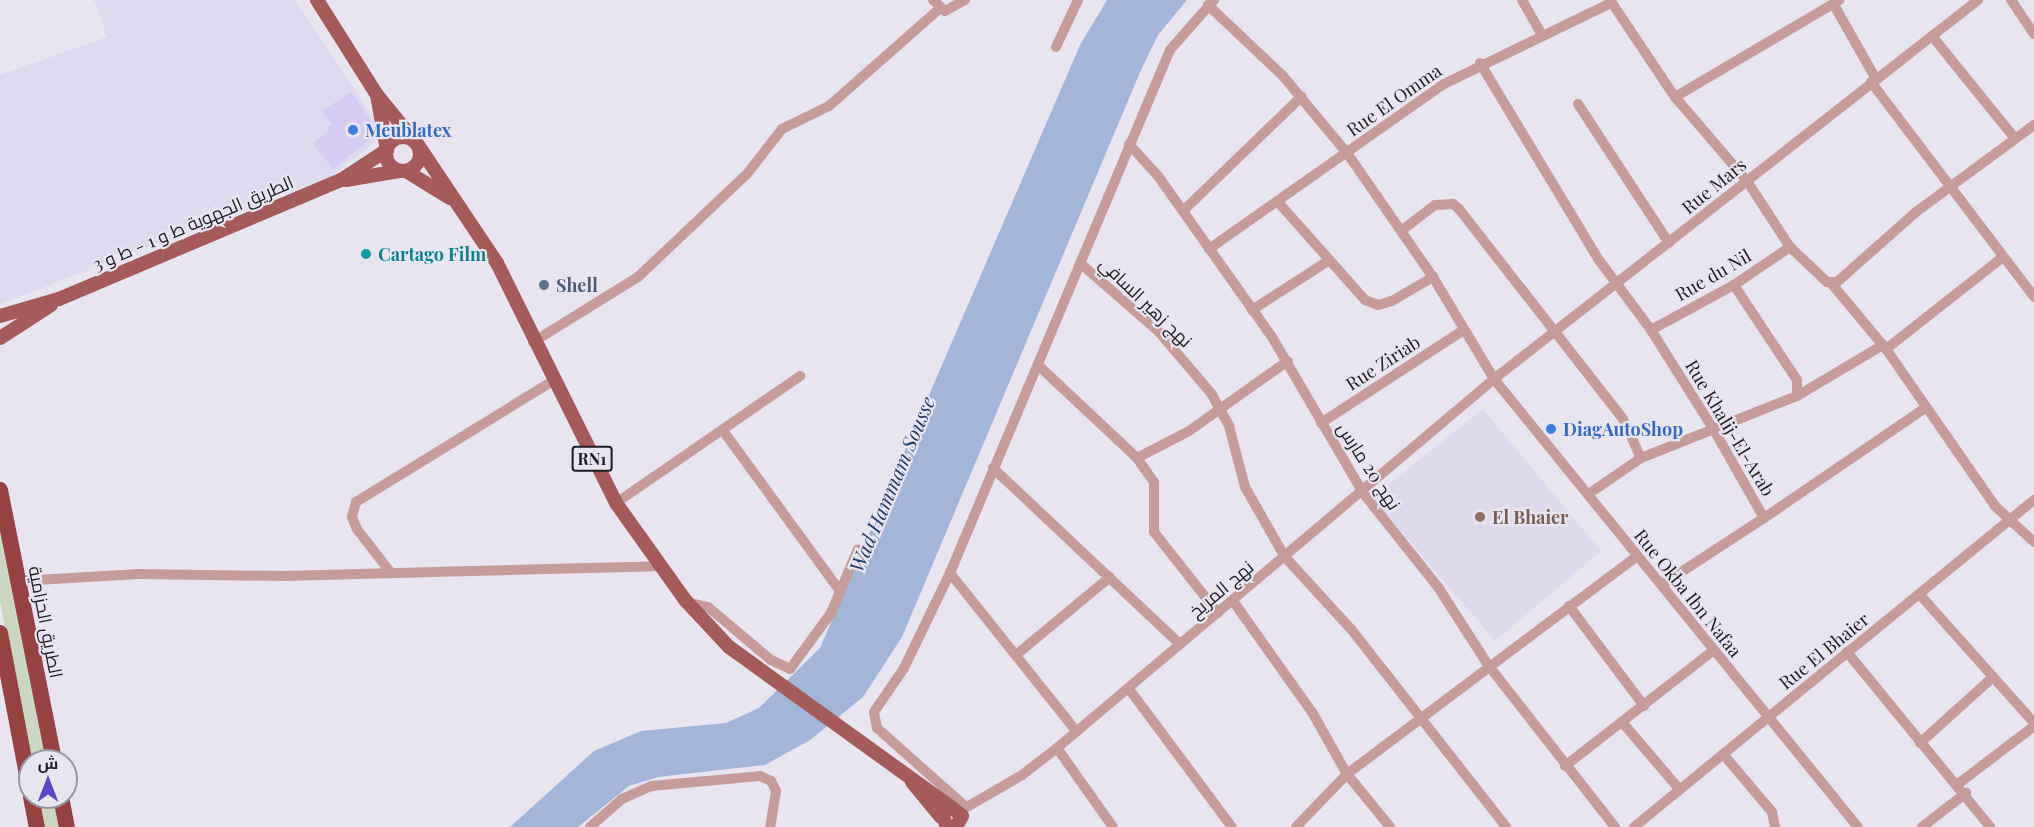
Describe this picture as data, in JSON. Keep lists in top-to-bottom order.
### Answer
{
  "streets": {
    "highway": ["الطريق الحزامية"],
    "main road": ["الطريق الجهوية ط و 1 - ط و 3", "RN1"],
    "street": [
      "Rue El Omma",
      "Rue Mars",
      "Rue du Nil",
      "نهج زهير السافي",
      "Rue Ziriab",
      "Rue Khalij-El-Arab",
      "نهج 20 مارس",
      "نهج المريخ",
      "Rue Okba Ibn Nafaa",
      "Rue El Bhaier"
    ]
  },
  "crossings": [
    ["Rue El Omma", "Rue Khalij-El-Arab"],
    ["Rue El Omma", "نهج 20 مارس"],
    ["Rue El Omma", "Rue Okba Ibn Nafaa"],
    ["Rue Mars", "Rue Khalij-El-Arab"],
    ["Rue Mars", "نهج المريخ"],
    ["Rue Mars", "Rue Okba Ibn Nafaa"],
    ["الطريق الجهوية ط و 1 - ط و 3", "RN1"],
    ["Rue du Nil", "Rue Khalij-El-Arab"],
    ["نهج زهير السافي", "نهج المريخ"],
    ["Rue Ziriab", "نهج 20 مارس"],
    ["Rue Ziriab", "Rue Okba Ibn Nafaa"],
    ["RN1", "نهج المريخ"],
    ["نهج 20 مارس", "نهج المريخ"],
    ["نهج المريخ", "Rue Okba Ibn Nafaa"],
    ["Rue Okba Ibn Nafaa", "Rue El Bhaier"]
  ],
  "water": ["Wad Hammam Sousse"],
  "places": [
    "Meublatex",
    "Cartago Film",
    "Shell",
    "DiagAutoShop",
    "El Bhaier"
  ],
  "north": "top"
}
